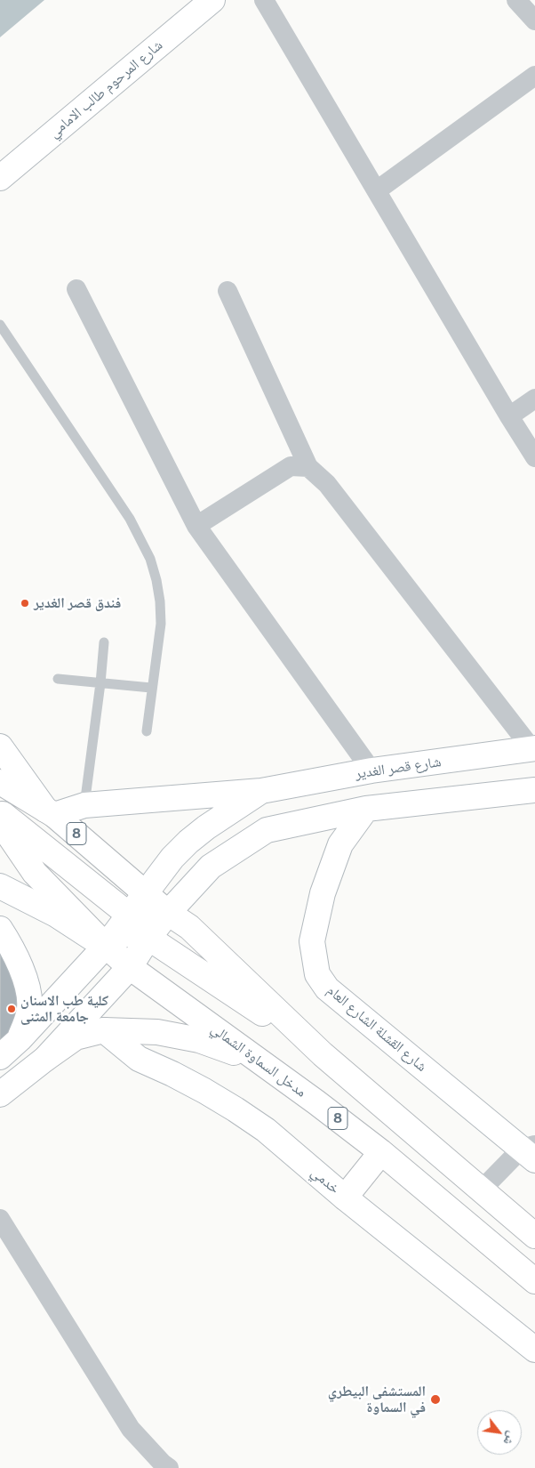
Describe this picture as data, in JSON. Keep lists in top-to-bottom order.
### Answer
{
  "streets": {
    "main road": [
      "شارع المرحوم طالب الامامي",
      "شارع قصر الغدير",
      "8",
      "شارع القشلة الشارع العام",
      "مدخل السماوة الشمالي",
      "خدمي"
    ]
  },
  "crossings": [
    ["شارع قصر الغدير", "8"]
  ],
  "places": ["فندق قصر الغدير", "كلية طب الاسنان جامعة المثنى", "المستشفى البيطري في السماوة"],
  "north": "bottom right"
}
